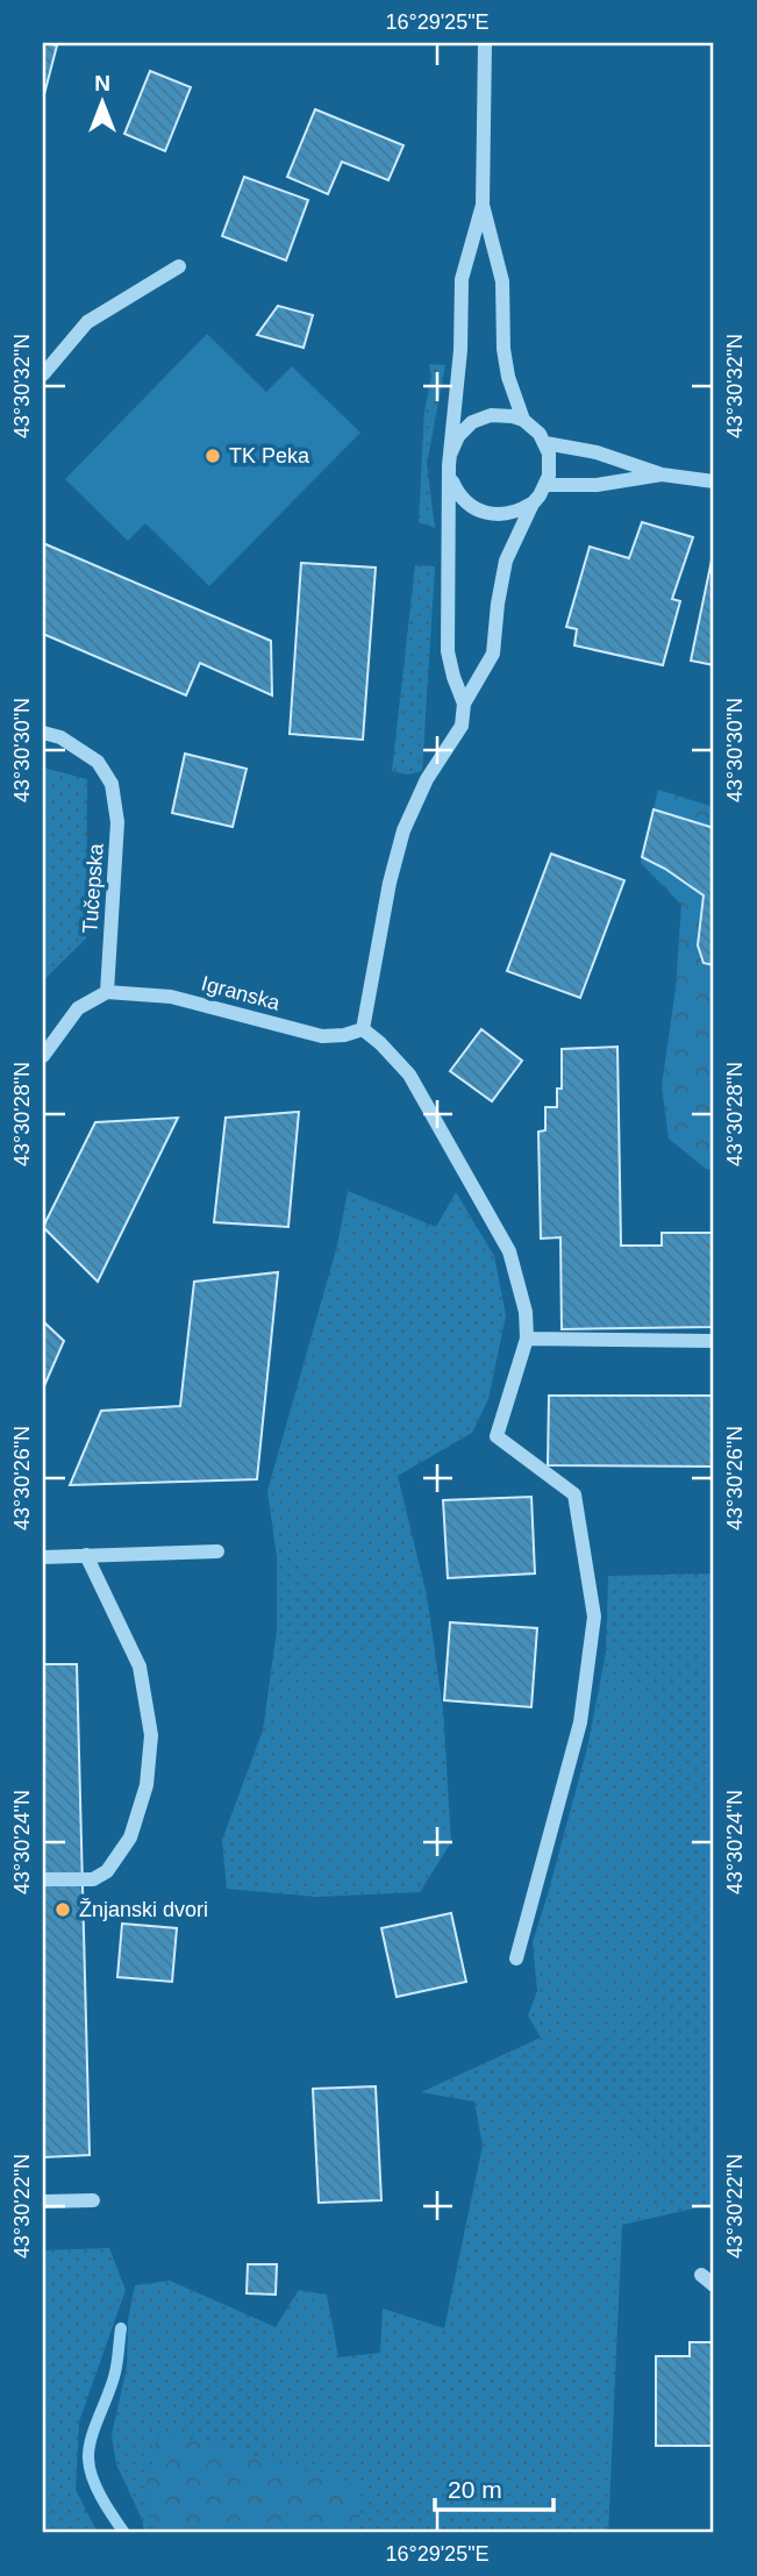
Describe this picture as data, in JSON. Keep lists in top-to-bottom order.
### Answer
{
  "streets": {
    "street": ["Tučepska", "Igranska"]
  },
  "crossings": [
    ["Tučepska", "Igranska"]
  ],
  "places": ["TK Peka", "Žnjanski dvori"],
  "scale_bar": "20 m",
  "north": "top",
  "coordinates": [
    "16°29'25\"E",
    "43°30'32\"N",
    "43°30'30\"N",
    "43°30'28\"N",
    "43°30'26\"N",
    "43°30'24\"N",
    "43°30'22\"N"
  ]
}
